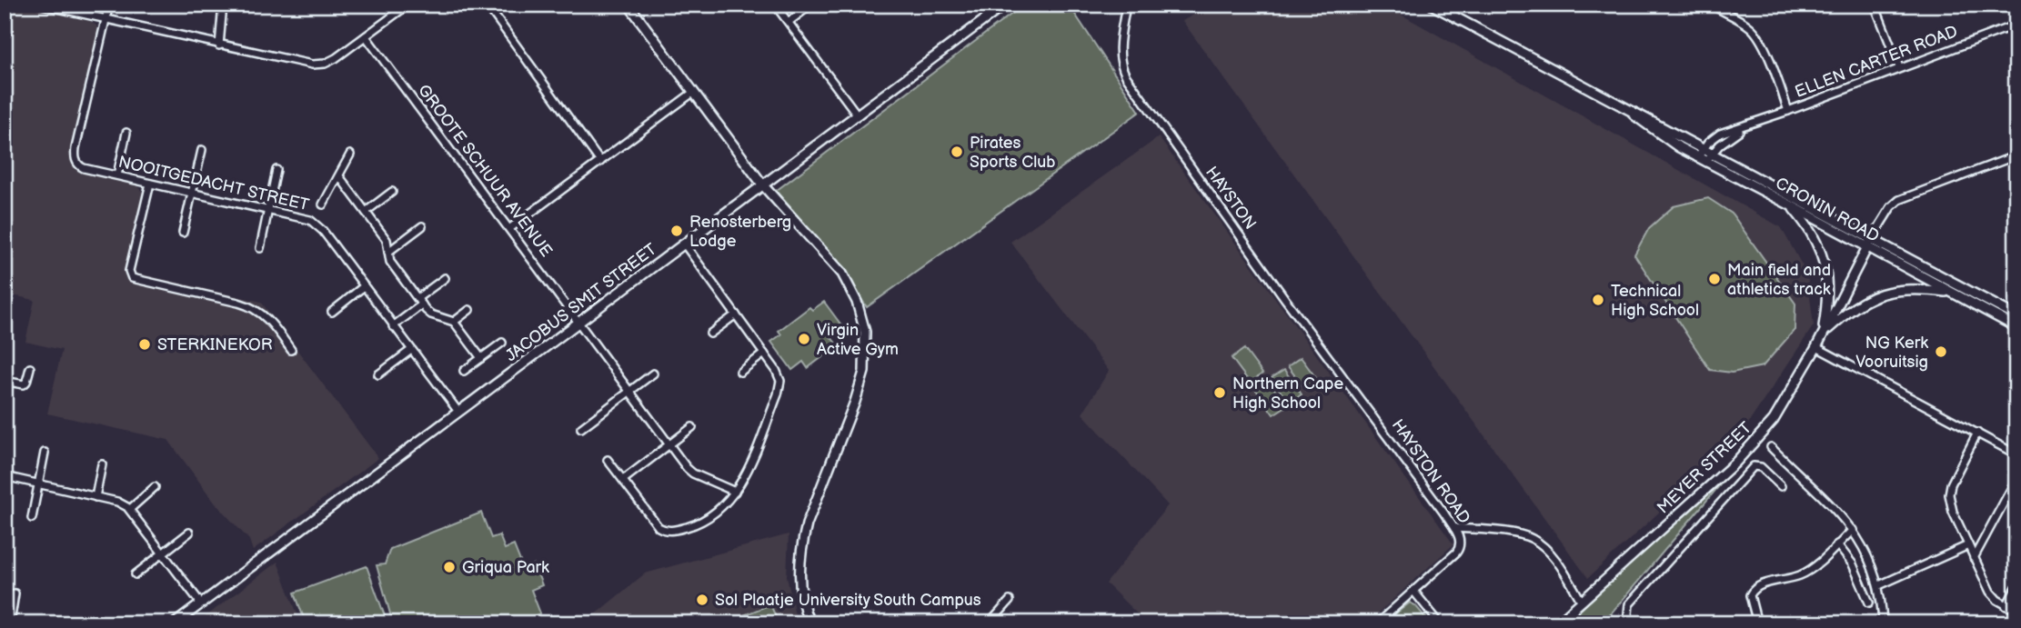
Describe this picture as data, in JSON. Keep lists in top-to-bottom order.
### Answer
{
  "streets": {
    "street": [
      "ELLEN CARTER ROAD",
      "GROOTE SCHUUR AVENUE",
      "NOOITGEDACHT STREET",
      "HAYSTON",
      "CRONIN ROAD",
      "JACOBUS SMIT STREET",
      "MEYER STREET",
      "HAYSTON ROAD"
    ]
  },
  "crossings": [
    ["ELLEN CARTER ROAD", "CRONIN ROAD"],
    ["GROOTE SCHUUR AVENUE", "JACOBUS SMIT STREET"],
    ["NOOITGEDACHT STREET", "JACOBUS SMIT STREET"],
    ["HAYSTON", "HAYSTON ROAD"],
    ["CRONIN ROAD", "MEYER STREET"]
  ],
  "places": [
    "Pirates Sports Club",
    "Renosterberg Lodge",
    "Main field and athletics track",
    "Technical High School",
    "Virgin Active Gym",
    "STERKINEKOR",
    "NG Kerk Vooruitsig",
    "Northern Cape High School",
    "Griqua Park",
    "Sol Plaatje University South Campus"
  ]
}
